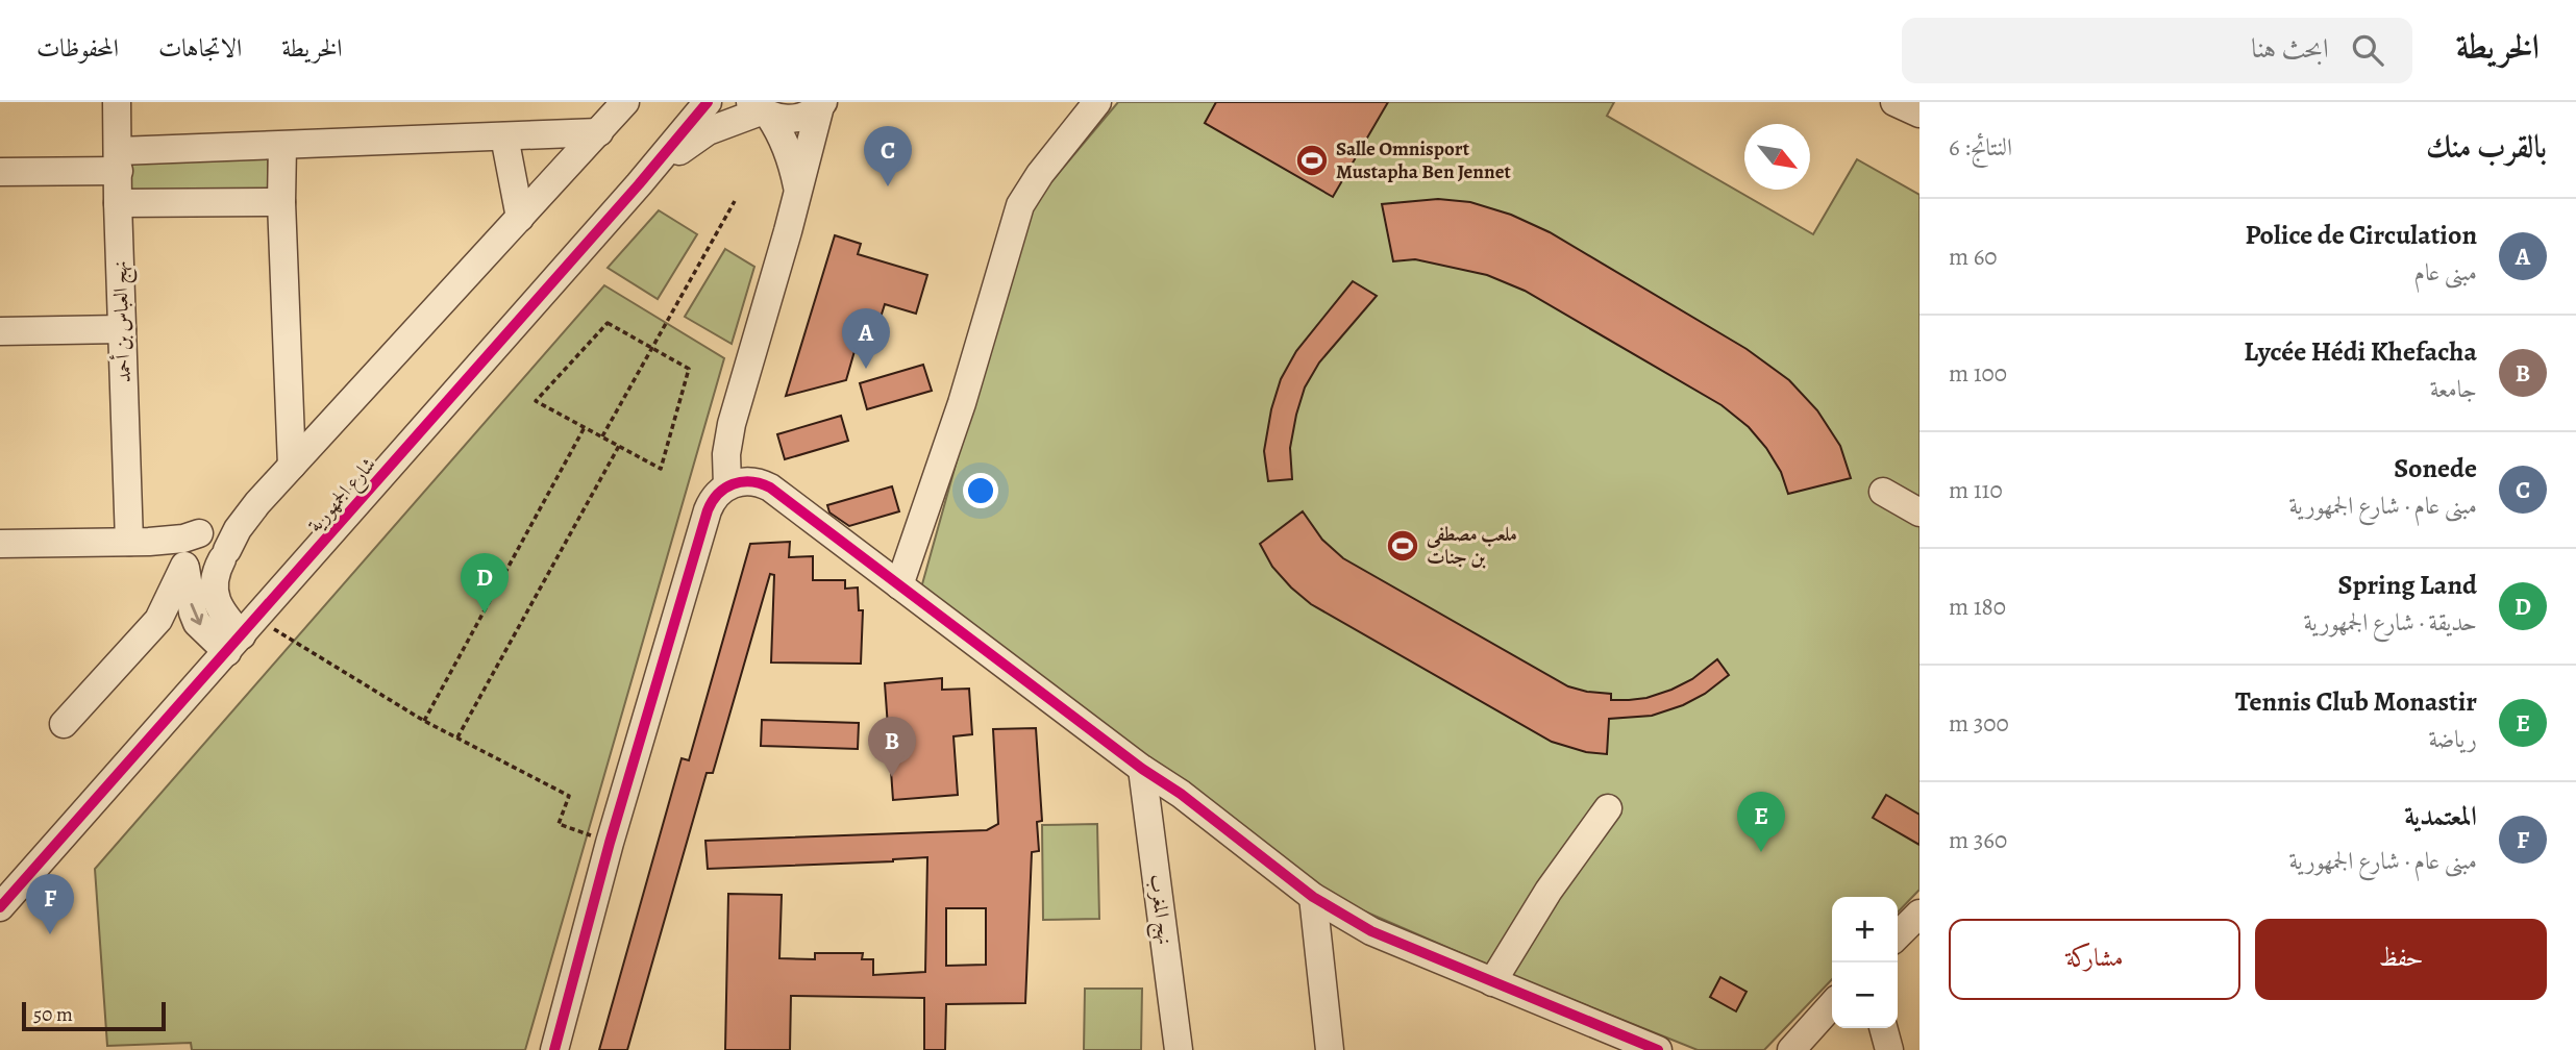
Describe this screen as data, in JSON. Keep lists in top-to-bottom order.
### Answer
{
  "streets": {
    "street": ["نهج العباس بن أحمد", "شارع الجمهورية", "نهج المغرب"]
  },
  "places": {
    "sports": ["Salle Omnisport Mustapha Ben Jennet", "ملعب مصطفى بن جنات"]
  },
  "scale_bar": "50 m",
  "north": "bottom right",
  "page": {
    "header": "الخريطة",
    "search": "ابحث هنا",
    "nav": ["الخريطة", "الاتجاهات", "المحفوظات"],
    "heading": ["بالقرب منك", "النتائج: 6"],
    "pins": [
      "C",
      "A",
      "D",
      "B",
      "E",
      "F"
    ],
    "list": [
      {
        "mark": "A",
        "name": "Police de Circulation",
        "note": "مبنى عام",
        "value": "60 m"
      },
      {
        "mark": "B",
        "name": "Lycée Hédi Khefacha",
        "note": "جامعة",
        "value": "100 m"
      },
      {
        "mark": "C",
        "name": "Sonede",
        "note": "مبنى عام · شارع الجمهورية",
        "value": "110 m"
      },
      {
        "mark": "D",
        "name": "Spring Land",
        "note": "حديقة · شارع الجمهورية",
        "value": "180 m"
      },
      {
        "mark": "E",
        "name": "Tennis Club Monastir",
        "note": "رياضة",
        "value": "300 m"
      },
      {
        "mark": "F",
        "name": "المعتمدية",
        "note": "مبنى عام · شارع الجمهورية",
        "value": "360 m"
      }
    ],
    "buttons": ["حفظ", "مشاركة"],
    "map_buttons": ["+", "−"],
    "scale": "50 m"
  }
}
